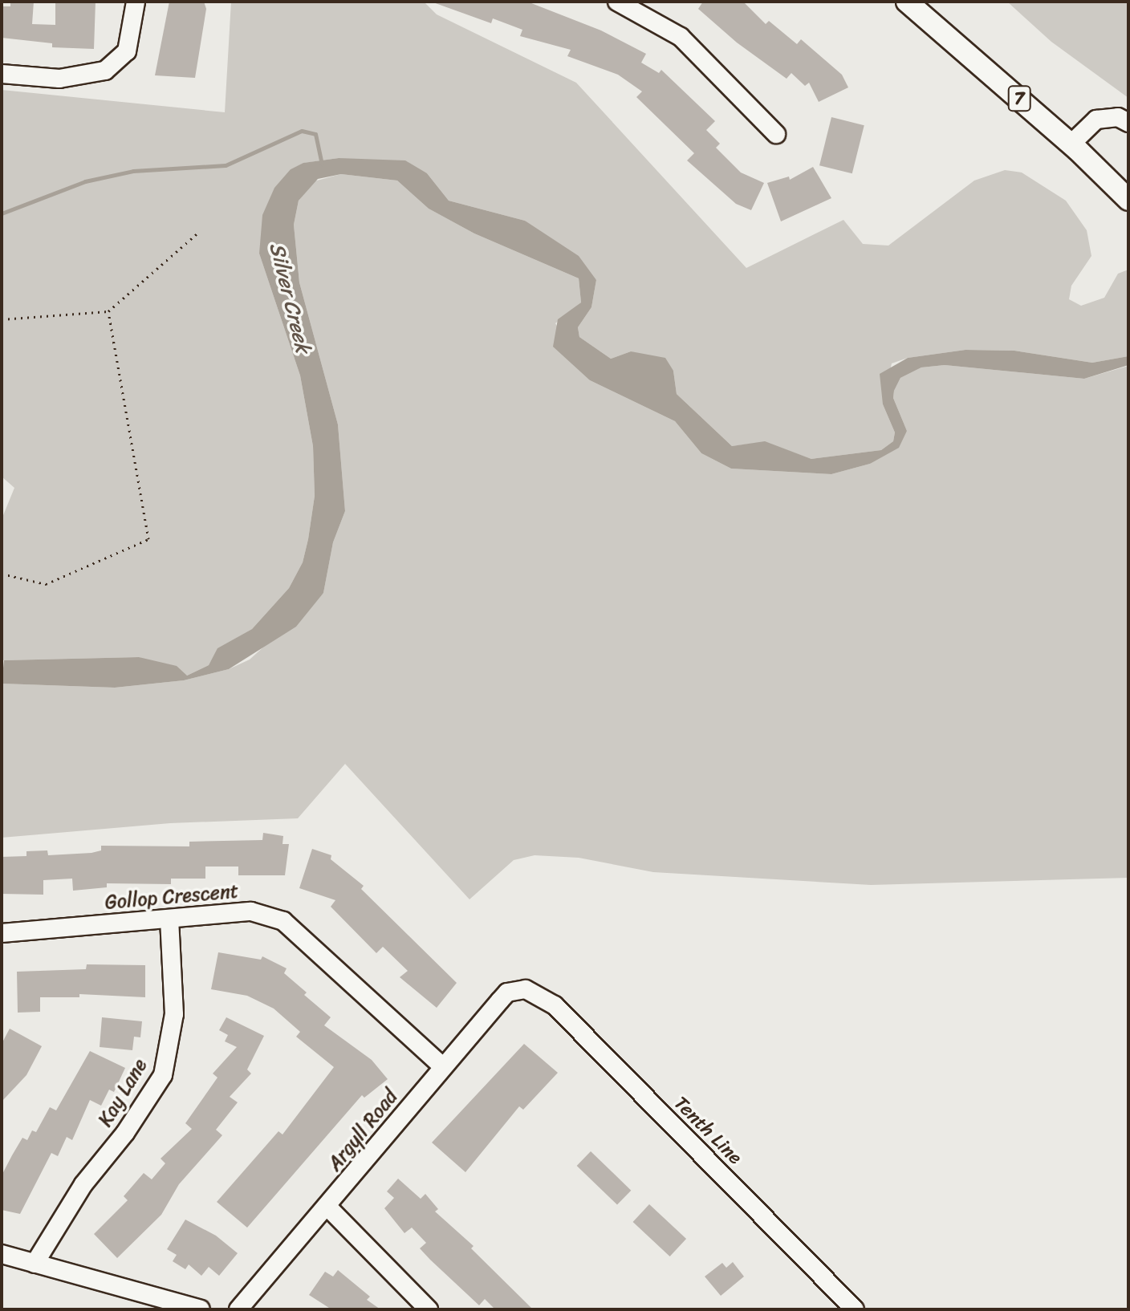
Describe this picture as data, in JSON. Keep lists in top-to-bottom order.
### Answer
{
  "streets": {
    "main road": ["7"],
    "street": [
      "Gollop Crescent",
      "Kay Lane",
      "Argyll Road",
      "Tenth Line"
    ]
  },
  "crossings": [
    ["Gollop Crescent", "Kay Lane"],
    ["Gollop Crescent", "Argyll Road"],
    ["Argyll Road", "Tenth Line"]
  ],
  "water": ["Silver Creek"]
}
